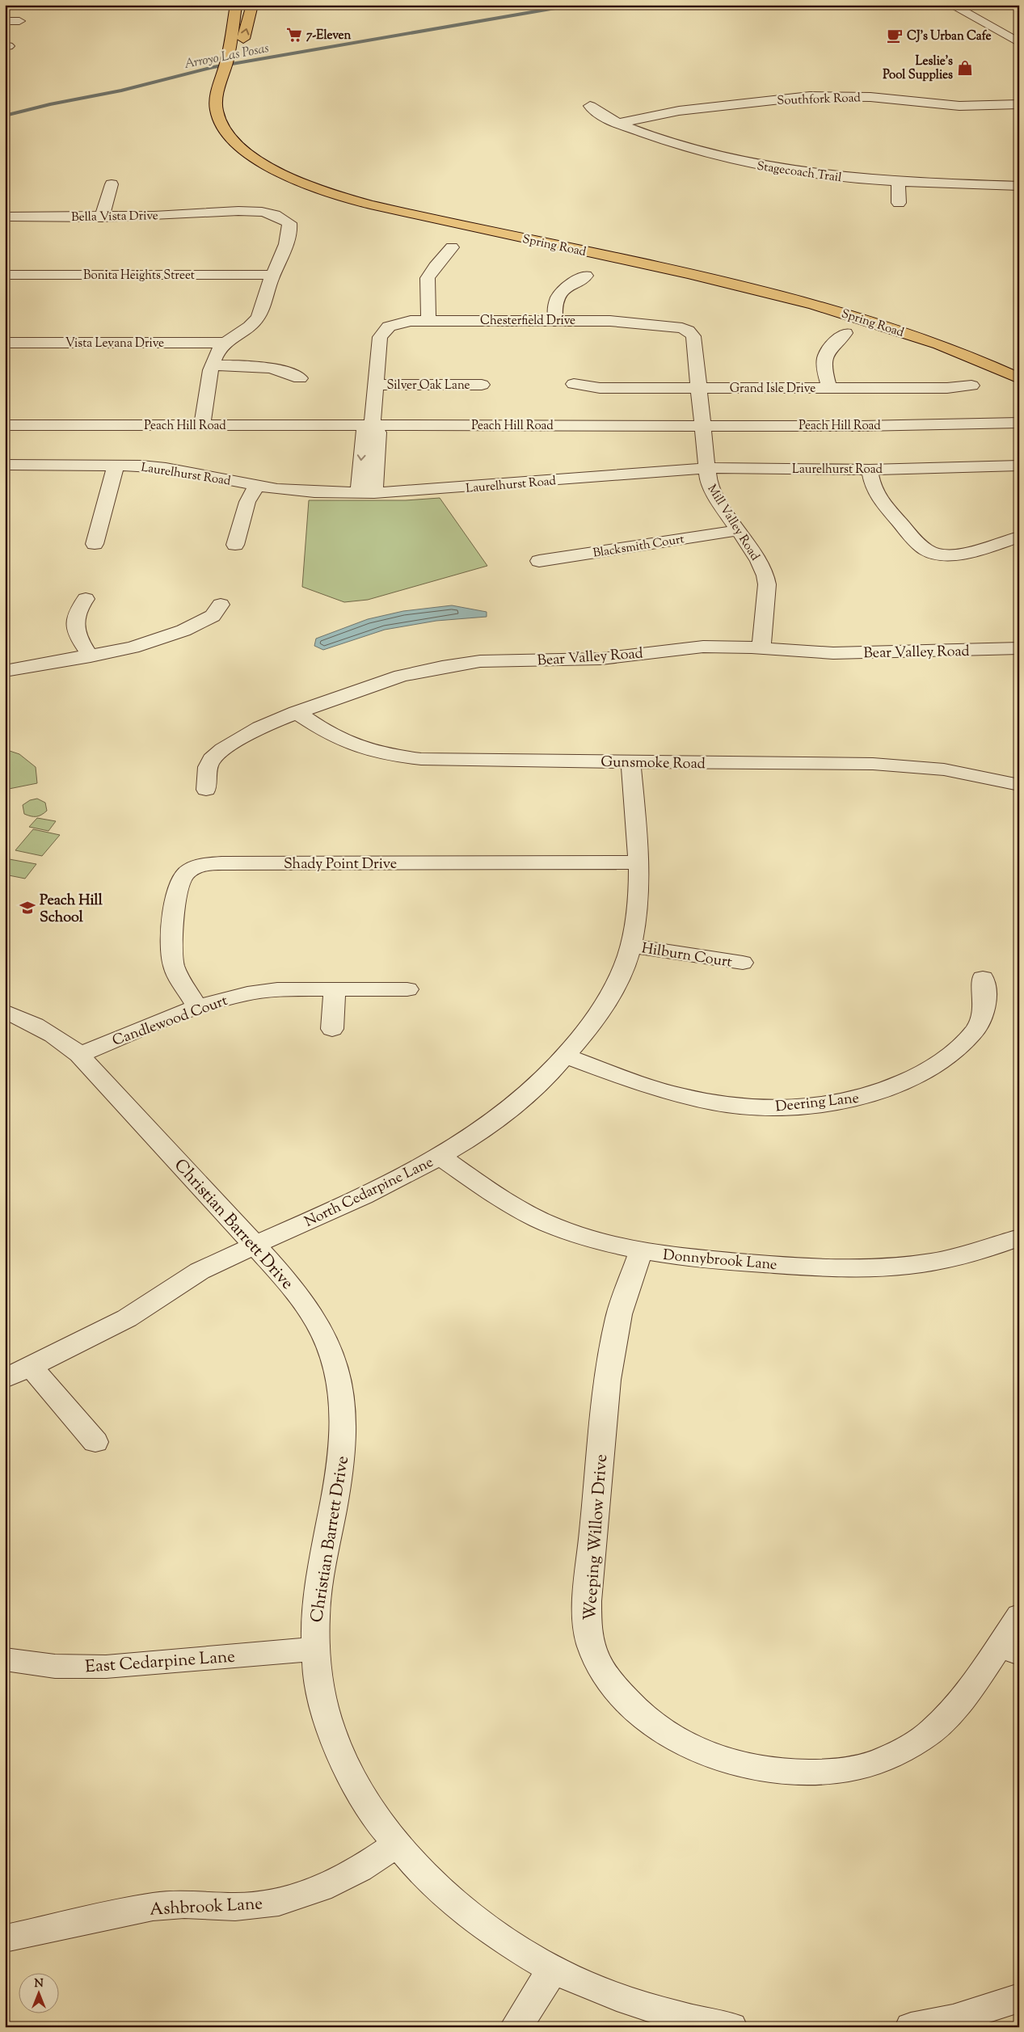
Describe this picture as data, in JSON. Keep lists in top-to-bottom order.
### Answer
{
  "streets": {
    "main road": ["Spring Road"],
    "street": [
      "Southfork Road",
      "Stagecoach Trail",
      "Bella Vista Drive",
      "Bonita Heights Street",
      "Chesterfield Drive",
      "Vista Levana Drive",
      "Silver Oak Lane",
      "Grand Isle Drive",
      "Peach Hill Road",
      "Laurelhurst Road",
      "Mill Valley Road",
      "Blacksmith Court",
      "Bear Valley Road",
      "Gunsmoke Road",
      "Shady Point Drive",
      "Hilburn Court",
      "Candlewood Court",
      "Deering Lane",
      "North Cedarpine Lane",
      "Christian Barrett Drive",
      "Donnybrook Lane",
      "Weeping Willow Drive",
      "East Cedarpine Lane",
      "Ashbrook Lane"
    ]
  },
  "crossings": [
    ["Southfork Road", "Stagecoach Trail"],
    ["Bella Vista Drive", "Bonita Heights Street"],
    ["Chesterfield Drive", "Silver Oak Lane"],
    ["Chesterfield Drive", "Mill Valley Road"],
    ["Grand Isle Drive", "Mill Valley Road"],
    ["Peach Hill Road", "Mill Valley Road"],
    ["Laurelhurst Road", "Mill Valley Road"],
    ["Mill Valley Road", "Blacksmith Court"],
    ["Mill Valley Road", "Bear Valley Road"],
    ["Bear Valley Road", "Gunsmoke Road"],
    ["Gunsmoke Road", "North Cedarpine Lane"],
    ["Shady Point Drive", "Candlewood Court"],
    ["Shady Point Drive", "North Cedarpine Lane"],
    ["Hilburn Court", "North Cedarpine Lane"],
    ["Candlewood Court", "Christian Barrett Drive"],
    ["Deering Lane", "North Cedarpine Lane"],
    ["North Cedarpine Lane", "Christian Barrett Drive"],
    ["North Cedarpine Lane", "Donnybrook Lane"],
    ["Christian Barrett Drive", "East Cedarpine Lane"],
    ["Christian Barrett Drive", "Ashbrook Lane"],
    ["Donnybrook Lane", "Weeping Willow Drive"]
  ],
  "water": ["Arroyo Las Posas"],
  "places": {
    "supermarket": ["7-Eleven"],
    "cafe": ["CJ's Urban Cafe"],
    "shop": ["Leslie's Pool Supplies"],
    "school or university": ["Peach Hill School"]
  },
  "north": "top"
}
